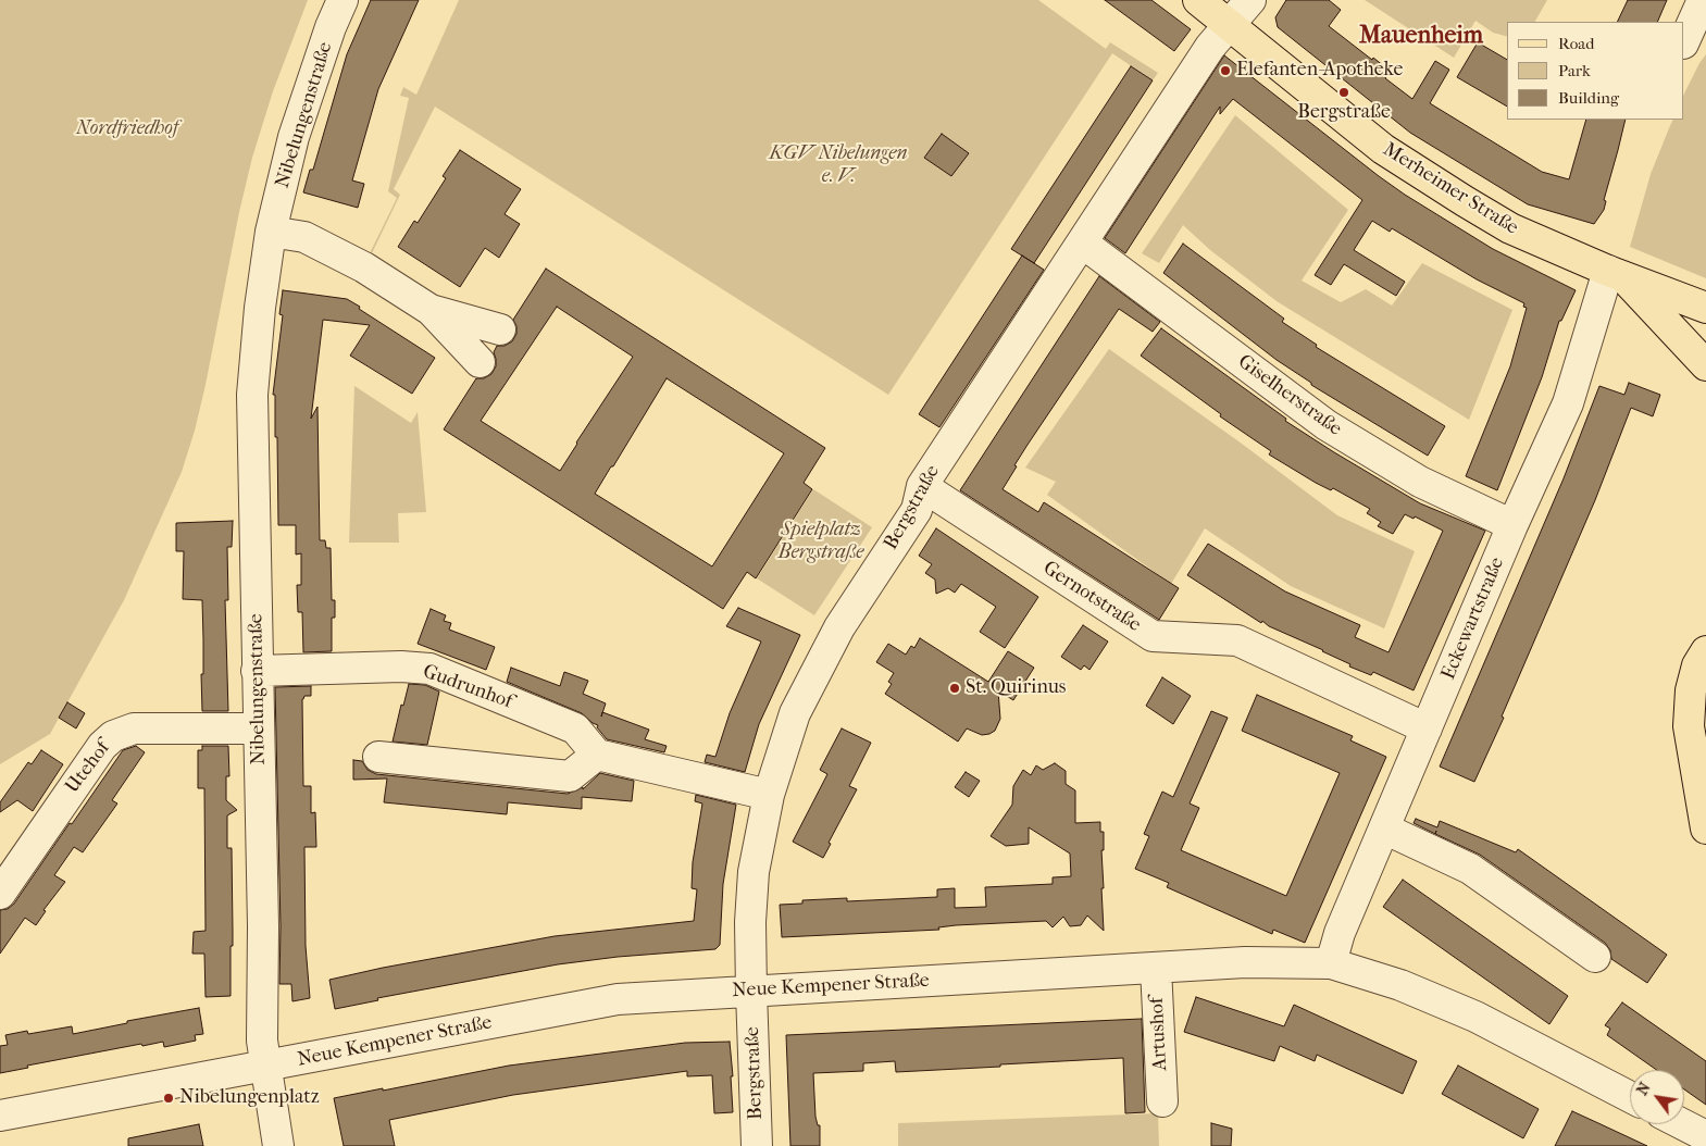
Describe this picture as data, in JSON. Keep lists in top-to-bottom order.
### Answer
{
  "streets": {
    "main road": ["Merheimer Straße"],
    "street": [
      "Nibelungenstraße",
      "Giselherstraße",
      "Bergstraße",
      "Gernotstraße",
      "Eckewartstraße",
      "Gudrunhof",
      "Utehof",
      "Neue Kempener Straße",
      "Artushof"
    ]
  },
  "crossings": [
    ["Nibelungenstraße", "Gudrunhof"],
    ["Nibelungenstraße", "Utehof"],
    ["Nibelungenstraße", "Neue Kempener Straße"],
    ["Merheimer Straße", "Bergstraße"],
    ["Merheimer Straße", "Eckewartstraße"],
    ["Giselherstraße", "Bergstraße"],
    ["Giselherstraße", "Eckewartstraße"],
    ["Bergstraße", "Gernotstraße"],
    ["Bergstraße", "Neue Kempener Straße"],
    ["Gernotstraße", "Eckewartstraße"],
    ["Eckewartstraße", "Neue Kempener Straße"],
    ["Neue Kempener Straße", "Artushof"]
  ],
  "districts": ["Mauenheim"],
  "parks": ["Nordfriedhof", "KGV Nibelungen e. V.", "Spielplatz Bergstraße"],
  "places": [
    "Elefanten-Apotheke",
    "Bergstraße",
    "St. Quirinus",
    "Nibelungenplatz"
  ],
  "legend": ["Road", "Park", "Building"],
  "north": "top left"
}
